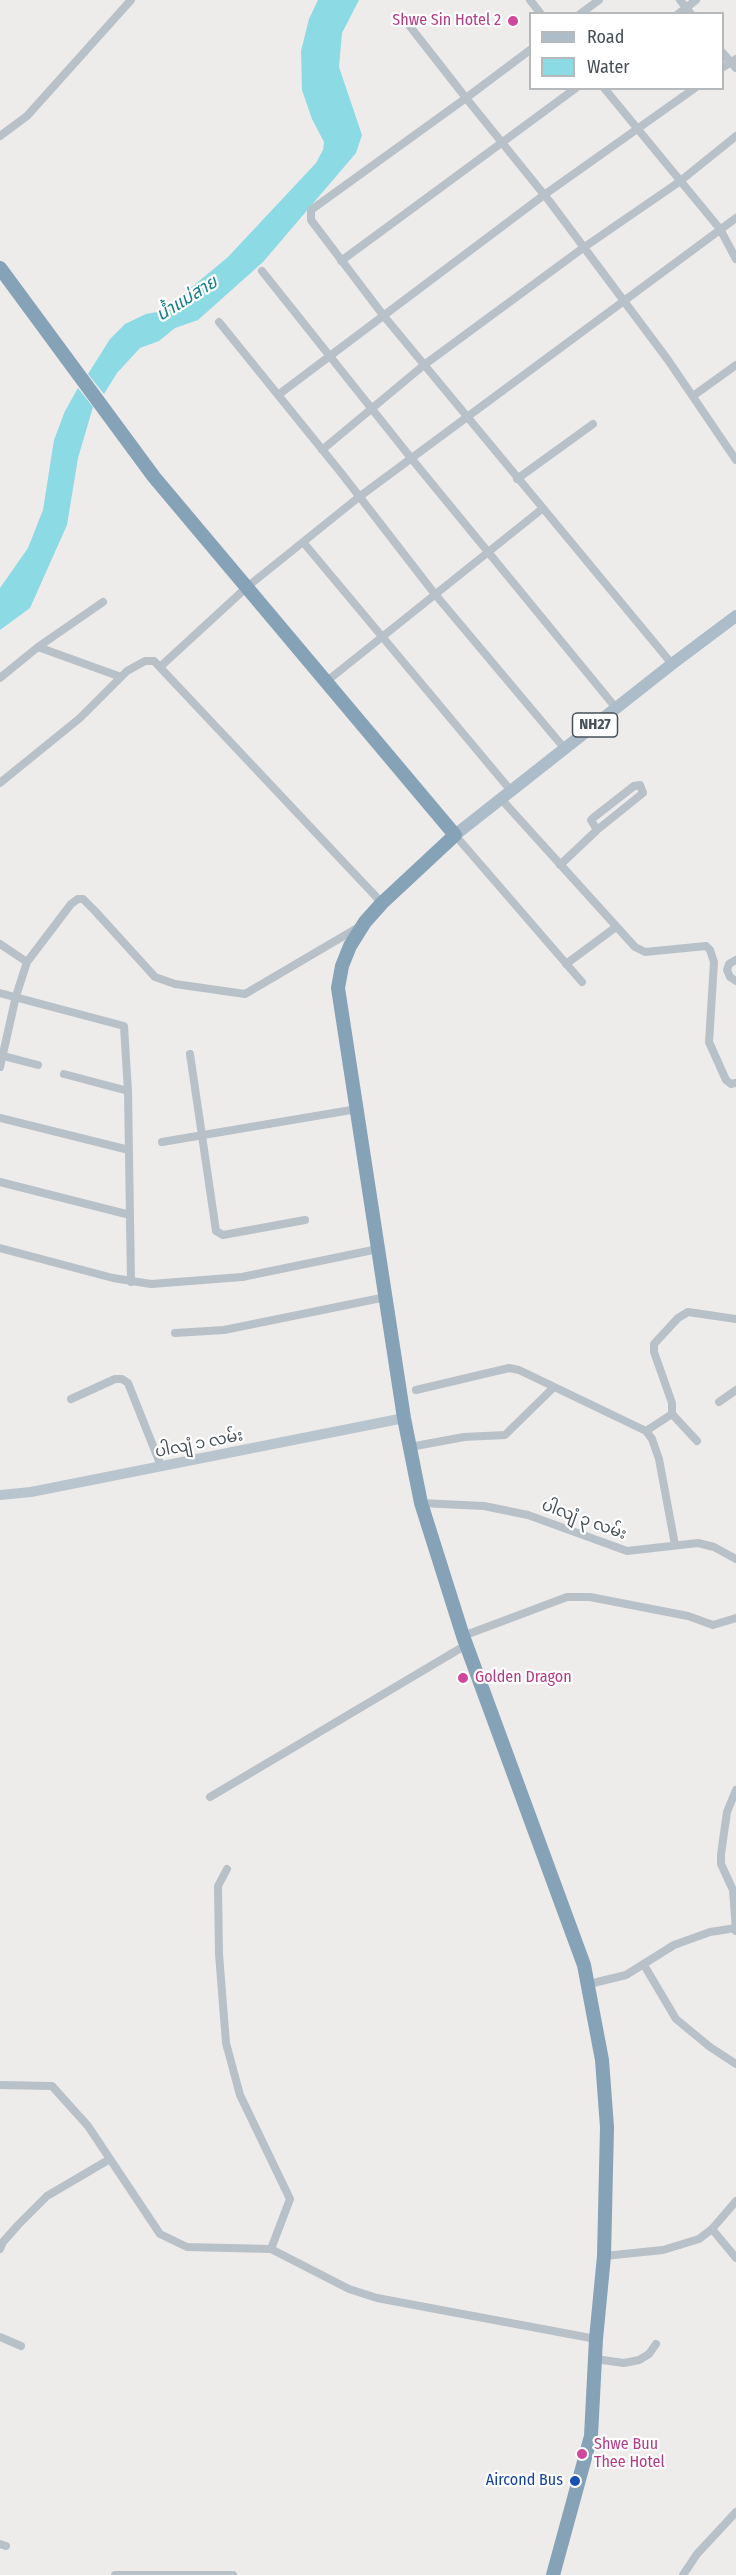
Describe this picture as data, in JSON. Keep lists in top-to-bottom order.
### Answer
{
  "streets": {
    "highway": ["NH27"],
    "street": ["ပါလျံ ၁ လမ်း", "ပါလျံ ၃ လမ်း"]
  },
  "crossings": [
    ["NH27", "ပါလျံ ၁ လမ်း"],
    ["NH27", "ပါလျံ ၃ လမ်း"]
  ],
  "water": ["น้ำแม่สาย"],
  "places": [
    "Shwe Sin Hotel 2",
    "Golden Dragon",
    "Shwe Buu Thee Hotel",
    "Aircond Bus"
  ],
  "legend": ["Road", "Water"]
}
